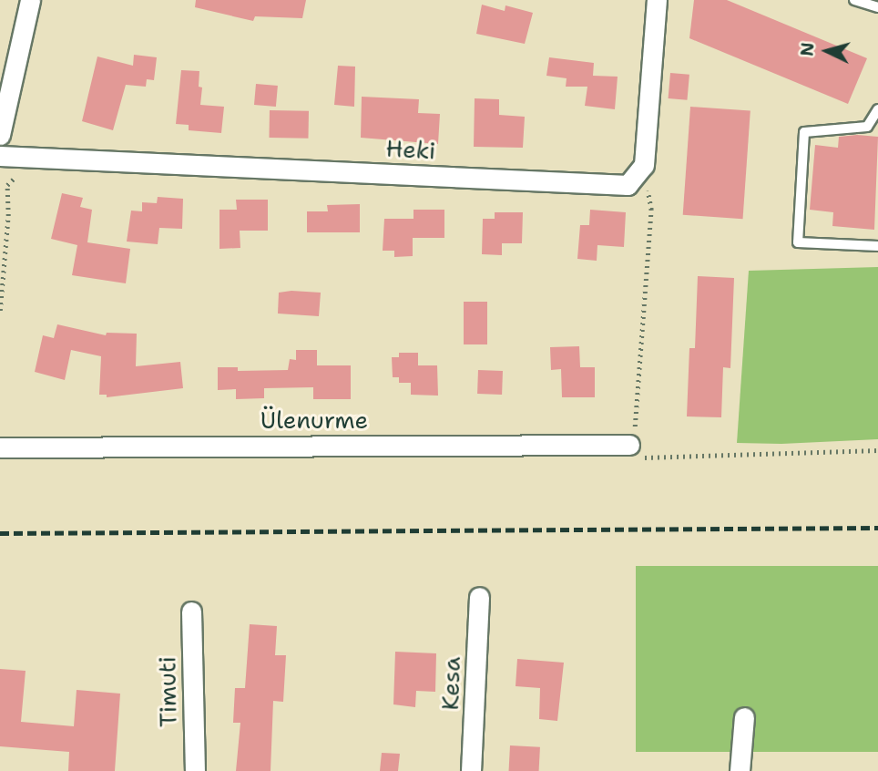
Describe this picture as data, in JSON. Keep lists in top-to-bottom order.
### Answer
{
  "streets": {
    "street": [
      "Heki",
      "Ülenurme",
      "Kesa",
      "Timuti"
    ]
  },
  "north": "left"
}
